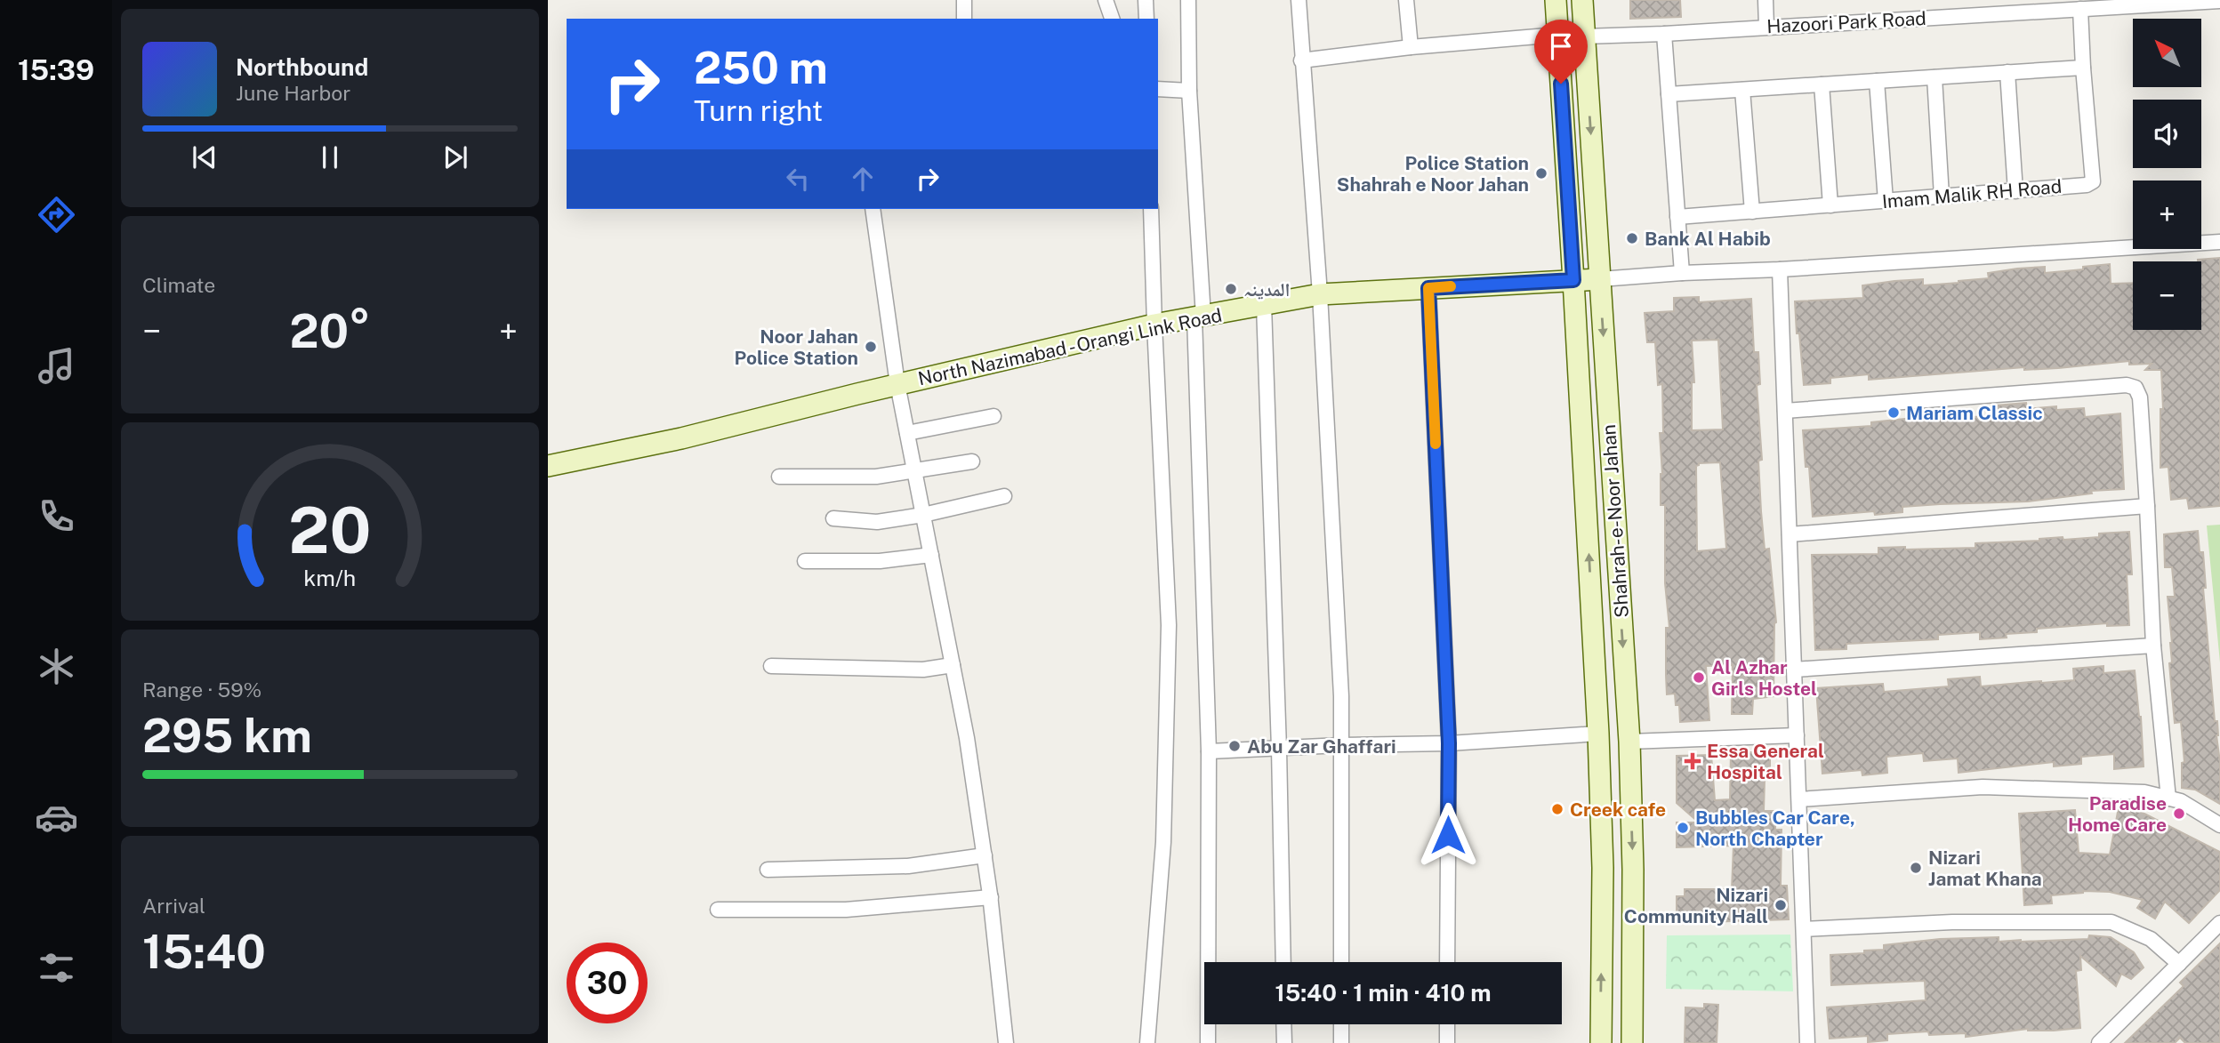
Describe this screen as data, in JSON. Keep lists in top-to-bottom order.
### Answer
{
  "streets": {
    "main road": ["North Nazimabad - Orangi Link Road", "Shahrah-e-Noor Jahan"],
    "street": ["Hazoori Park Road", "Imam Malik RH Road"]
  },
  "crossings": [
    ["Hazoori Park Road", "Imam Malik RH Road"],
    ["Hazoori Park Road", "Shahrah-e-Noor Jahan"],
    ["North Nazimabad - Orangi Link Road", "Shahrah-e-Noor Jahan"]
  ],
  "places": {
    "other": [
      "Police Station Shahrah e Noor Jahan",
      "Bank Al Habib",
      "المدینہ",
      "Noor Jahan Police Station",
      "Mariam Classic",
      "Al Azhar Girls Hostel",
      "Abu Zar Ghaffari",
      "Creek cafe",
      "Paradise Home Care",
      "Bubbles Car Care, North Chapter",
      "Nizari Jamat Khana",
      "Nizari Community Hall"
    ],
    "health": ["Essa General Hospital"]
  },
  "north": "top left",
  "page": {
    "tabs": "15:39",
    "map_buttons": ["+", "−"],
    "turn": ["250 m", "Turn right"],
    "song": ["Northbound", "June Harbor"],
    "tile": [
      "Climate",
      ["Range · 59%", "295 km"],
      ["Arrival", "15:40"]
    ],
    "heat": ["−", "20°", "+"],
    "limit": "30",
    "trip": "15:40 · 1 min · 410 m",
    "gauge": ["20", "km/h"]
  }
}
